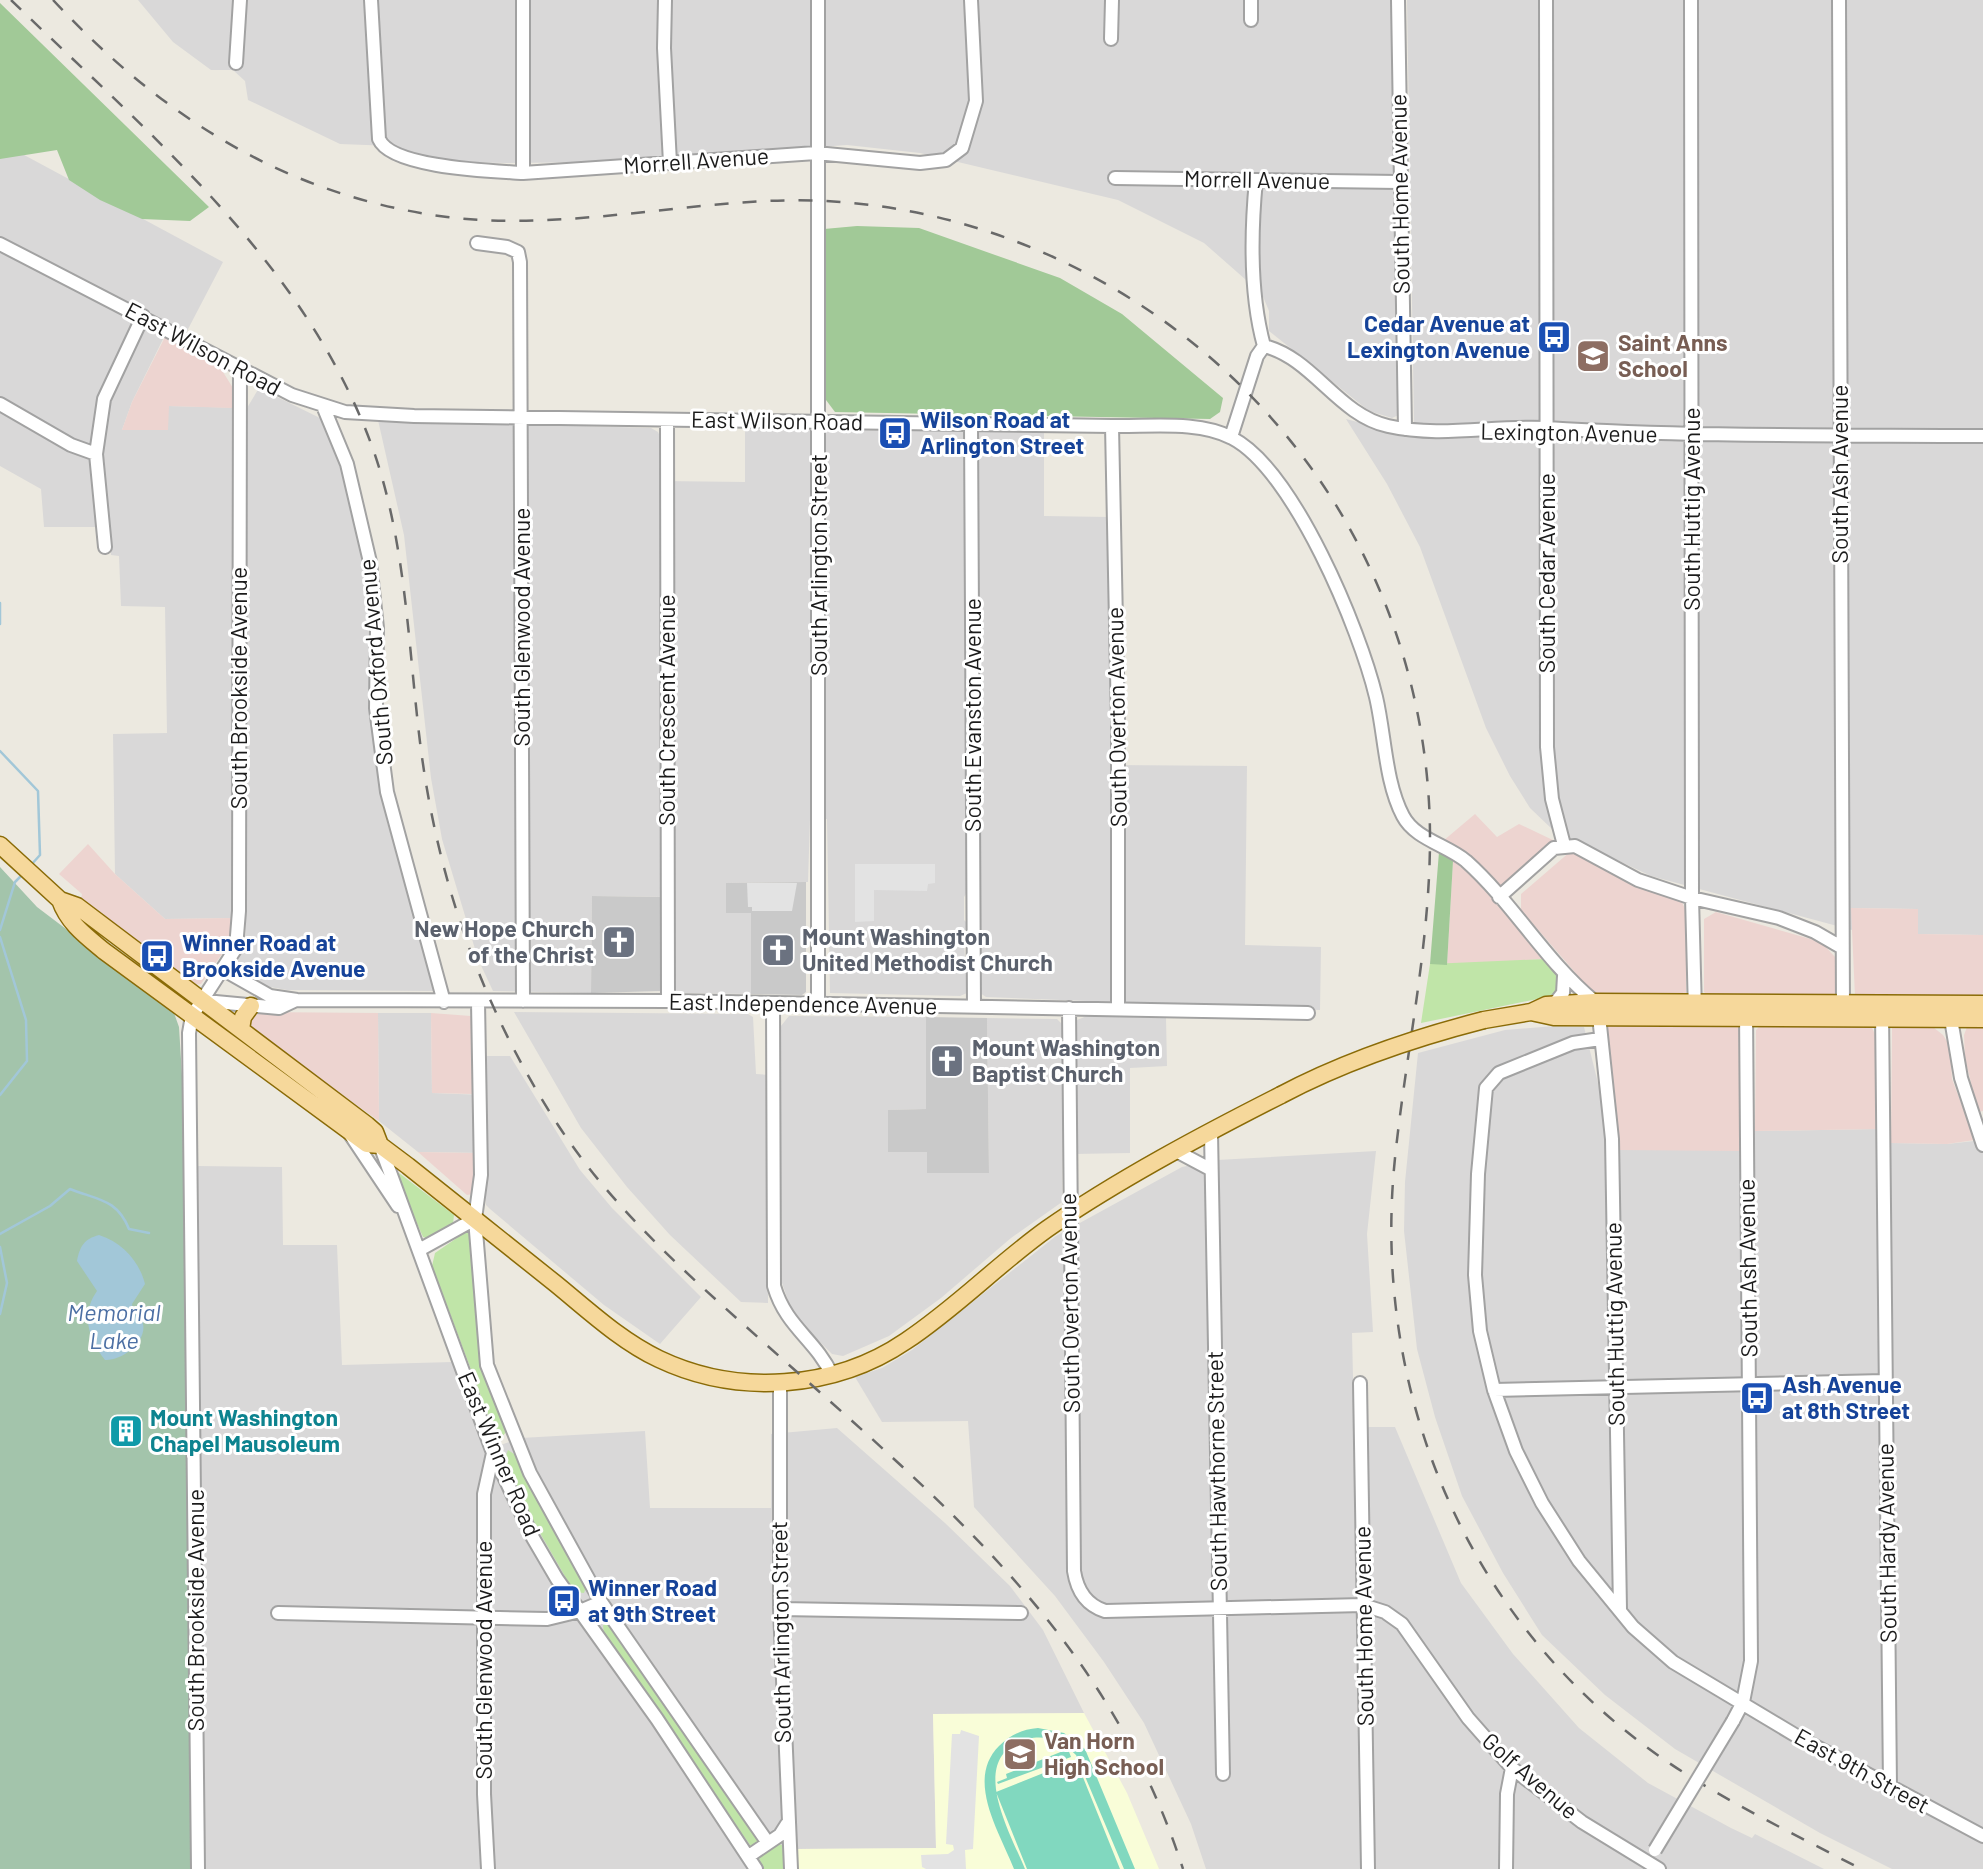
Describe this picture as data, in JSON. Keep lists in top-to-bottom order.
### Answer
{
  "streets": {
    "main road": ["East Winner Road"],
    "street": [
      "Morrell Avenue",
      "South Home Avenue",
      "East Wilson Road",
      "Lexington Avenue",
      "South Ash Avenue",
      "South Huttig Avenue",
      "South Arlington Street",
      "South Cedar Avenue",
      "South Glenwood Avenue",
      "South Oxford Avenue",
      "South Brookside Avenue",
      "South Crescent Avenue",
      "South Evanston Avenue",
      "South Overton Avenue",
      "East Independence Avenue",
      "South Hawthorne Street",
      "South Hardy Avenue",
      "East 9th Street",
      "Golf Avenue"
    ]
  },
  "crossings": [
    ["Morrell Avenue", "South Home Avenue"],
    ["Morrell Avenue", "South Arlington Street"],
    ["South Home Avenue", "Lexington Avenue"],
    ["South Home Avenue", "Golf Avenue"],
    ["East Wilson Road", "South Arlington Street"],
    ["East Wilson Road", "South Glenwood Avenue"],
    ["East Wilson Road", "South Oxford Avenue"],
    ["East Wilson Road", "South Brookside Avenue"],
    ["East Wilson Road", "South Crescent Avenue"],
    ["East Wilson Road", "South Evanston Avenue"],
    ["East Wilson Road", "South Overton Avenue"],
    ["Lexington Avenue", "South Ash Avenue"],
    ["Lexington Avenue", "South Huttig Avenue"],
    ["Lexington Avenue", "South Cedar Avenue"],
    ["South Ash Avenue", "East 9th Street"],
    ["South Arlington Street", "East Independence Avenue"],
    ["South Glenwood Avenue", "East Independence Avenue"],
    ["South Glenwood Avenue", "East Winner Road"],
    ["South Oxford Avenue", "East Independence Avenue"],
    ["South Brookside Avenue", "East Independence Avenue"],
    ["South Brookside Avenue", "East Winner Road"],
    ["South Crescent Avenue", "East Independence Avenue"],
    ["South Evanston Avenue", "East Independence Avenue"],
    ["South Overton Avenue", "East Independence Avenue"],
    ["South Overton Avenue", "South Hawthorne Street"],
    ["East Independence Avenue", "East Winner Road"],
    ["South Hardy Avenue", "East 9th Street"]
  ],
  "water": ["Memorial Lake"],
  "places": {
    "bus stop": [
      "Cedar Avenue at Lexington Avenue",
      "Wilson Road at Arlington Street",
      "Winner Road at Brookside Avenue",
      "Ash Avenue at 8th Street",
      "Winner Road at 9th Street"
    ],
    "school or university": ["Saint Anns School", "Van Horn High School"],
    "church": ["New Hope Church of the Christ", "Mount Washington United Methodist Church", "Mount Washington Baptist Church"],
    "building": ["Mount Washington Chapel Mausoleum"]
  }
}
